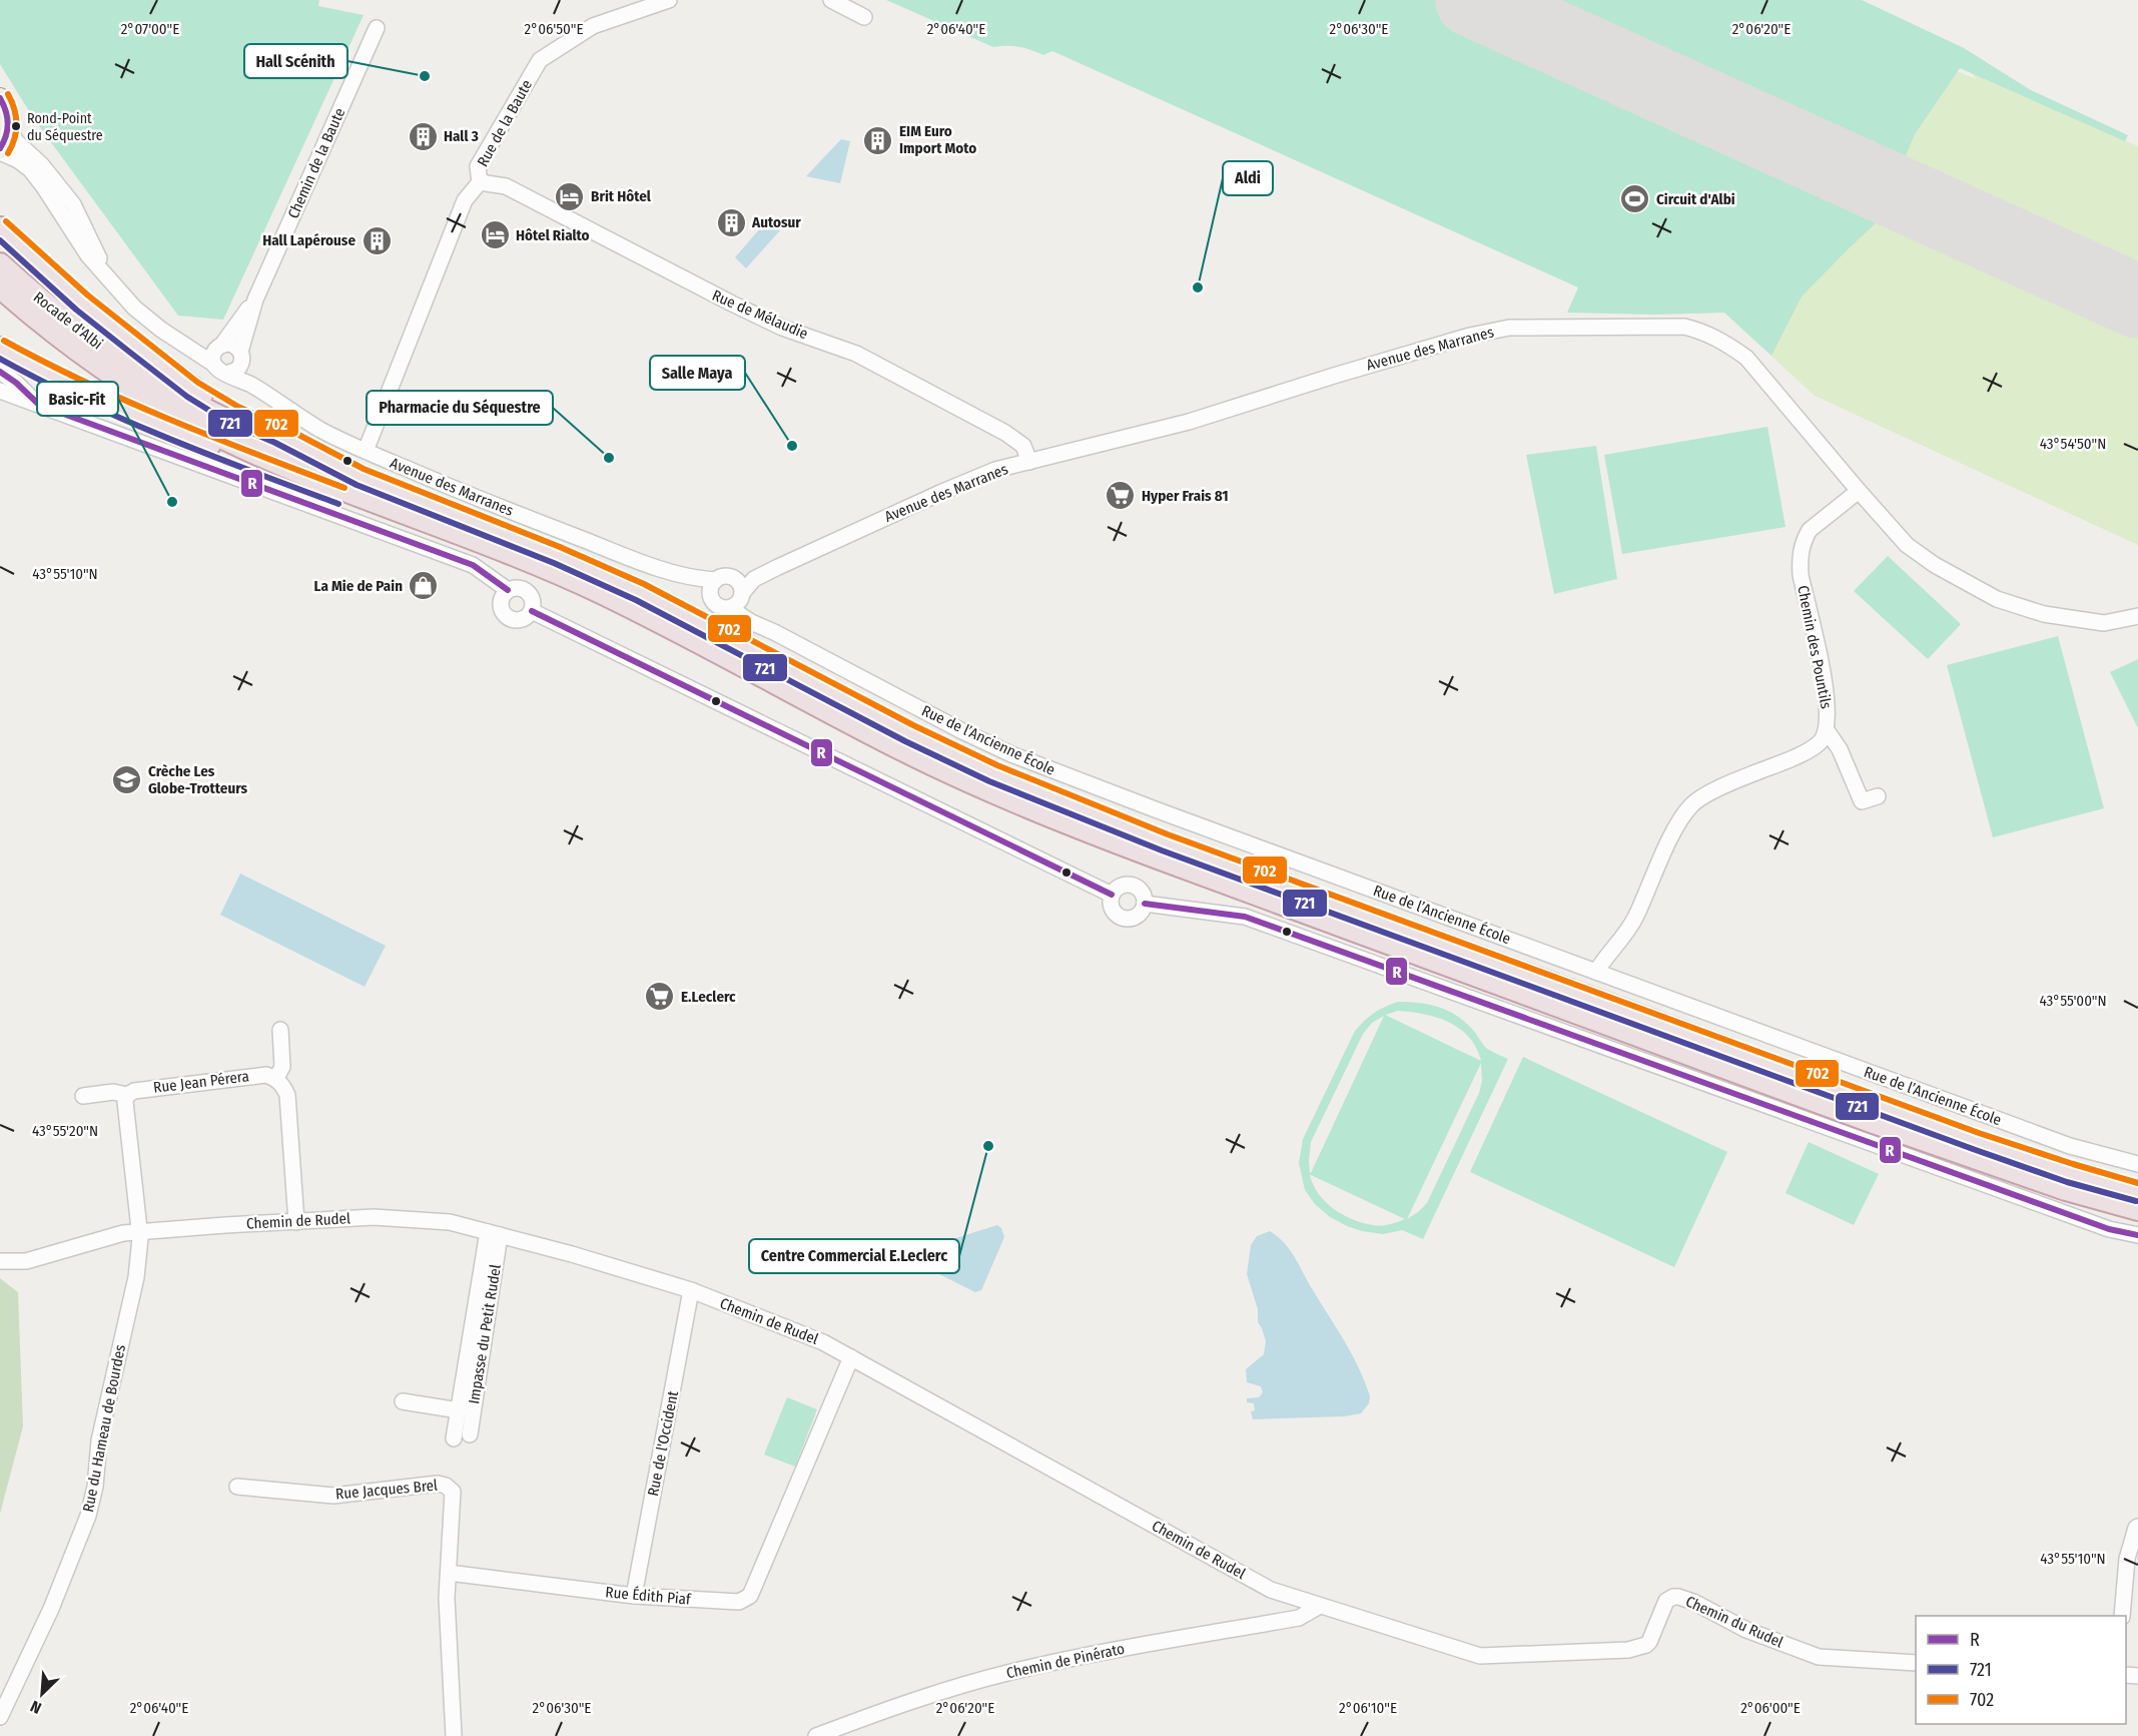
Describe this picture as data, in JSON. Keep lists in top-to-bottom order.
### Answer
{
  "streets": {
    "highway": ["Rocade d'Albi"],
    "street": [
      "Rue de la Baute",
      "Chemin de la Baute",
      "Rue de Mélaudie",
      "Avenue des Marranes",
      "Chemin des Pountils",
      "Rue de l’Ancienne École",
      "Rue Jean Pérera",
      "Chemin de Rudel",
      "Impasse du Petit Rudel",
      "Rue du Hameau de Bourdes",
      "Rue de l'Occident",
      "Rue Jacques Brel",
      "Rue Édith Piaf",
      "Chemin du Rudel",
      "Chemin de Pinérato"
    ]
  },
  "crossings": [
    ["Rue de la Baute", "Rue de Mélaudie"],
    ["Rue de la Baute", "Avenue des Marranes"],
    ["Chemin de la Baute", "Avenue des Marranes"],
    ["Rue de Mélaudie", "Avenue des Marranes"],
    ["Avenue des Marranes", "Chemin des Pountils"],
    ["Avenue des Marranes", "Rue de l’Ancienne École"],
    ["Chemin des Pountils", "Rue de l’Ancienne École"],
    ["Chemin de Rudel", "Impasse du Petit Rudel"],
    ["Chemin de Rudel", "Rue du Hameau de Bourdes"],
    ["Chemin de Rudel", "Rue de l'Occident"],
    ["Chemin de Rudel", "Rue Édith Piaf"],
    ["Chemin de Rudel", "Chemin du Rudel"],
    ["Chemin de Rudel", "Chemin de Pinérato"],
    ["Rue de l'Occident", "Rue Édith Piaf"],
    ["Rue Jacques Brel", "Rue Édith Piaf"]
  ],
  "places": {
    "other": [
      "Hall Scénith",
      "Rond-Point du Séquestre",
      "Aldi",
      "Salle Maya",
      "Pharmacie du Séquestre",
      "Basic-Fit",
      "Centre Commercial E.Leclerc"
    ],
    "building": [
      "Hall 3",
      "EIM Euro Import Moto",
      "Autosur",
      "Hall Lapérouse"
    ],
    "hotel": ["Brit Hôtel", "Hôtel Rialto"],
    "sports": ["Circuit d'Albi"],
    "supermarket": ["Hyper Frais 81", "E.Leclerc"],
    "shop": ["La Mie de Pain"],
    "school or university": ["Crèche Les Globe-Trotteurs"]
  },
  "lines": ["transit line 702", "transit line R", "transit line 721"],
  "legend": ["R", "721", "702"],
  "north": "bottom left",
  "coordinates": [
    "2°07'00\"E",
    "2°06'50\"E",
    "2°06'40\"E",
    "2°06'30\"E",
    "2°06'20\"E",
    "43°54'50\"N",
    "43°55'10\"N",
    "43°55'00\"N",
    "43°55'20\"N",
    "2°06'10\"E",
    "2°06'00\"E"
  ]
}
